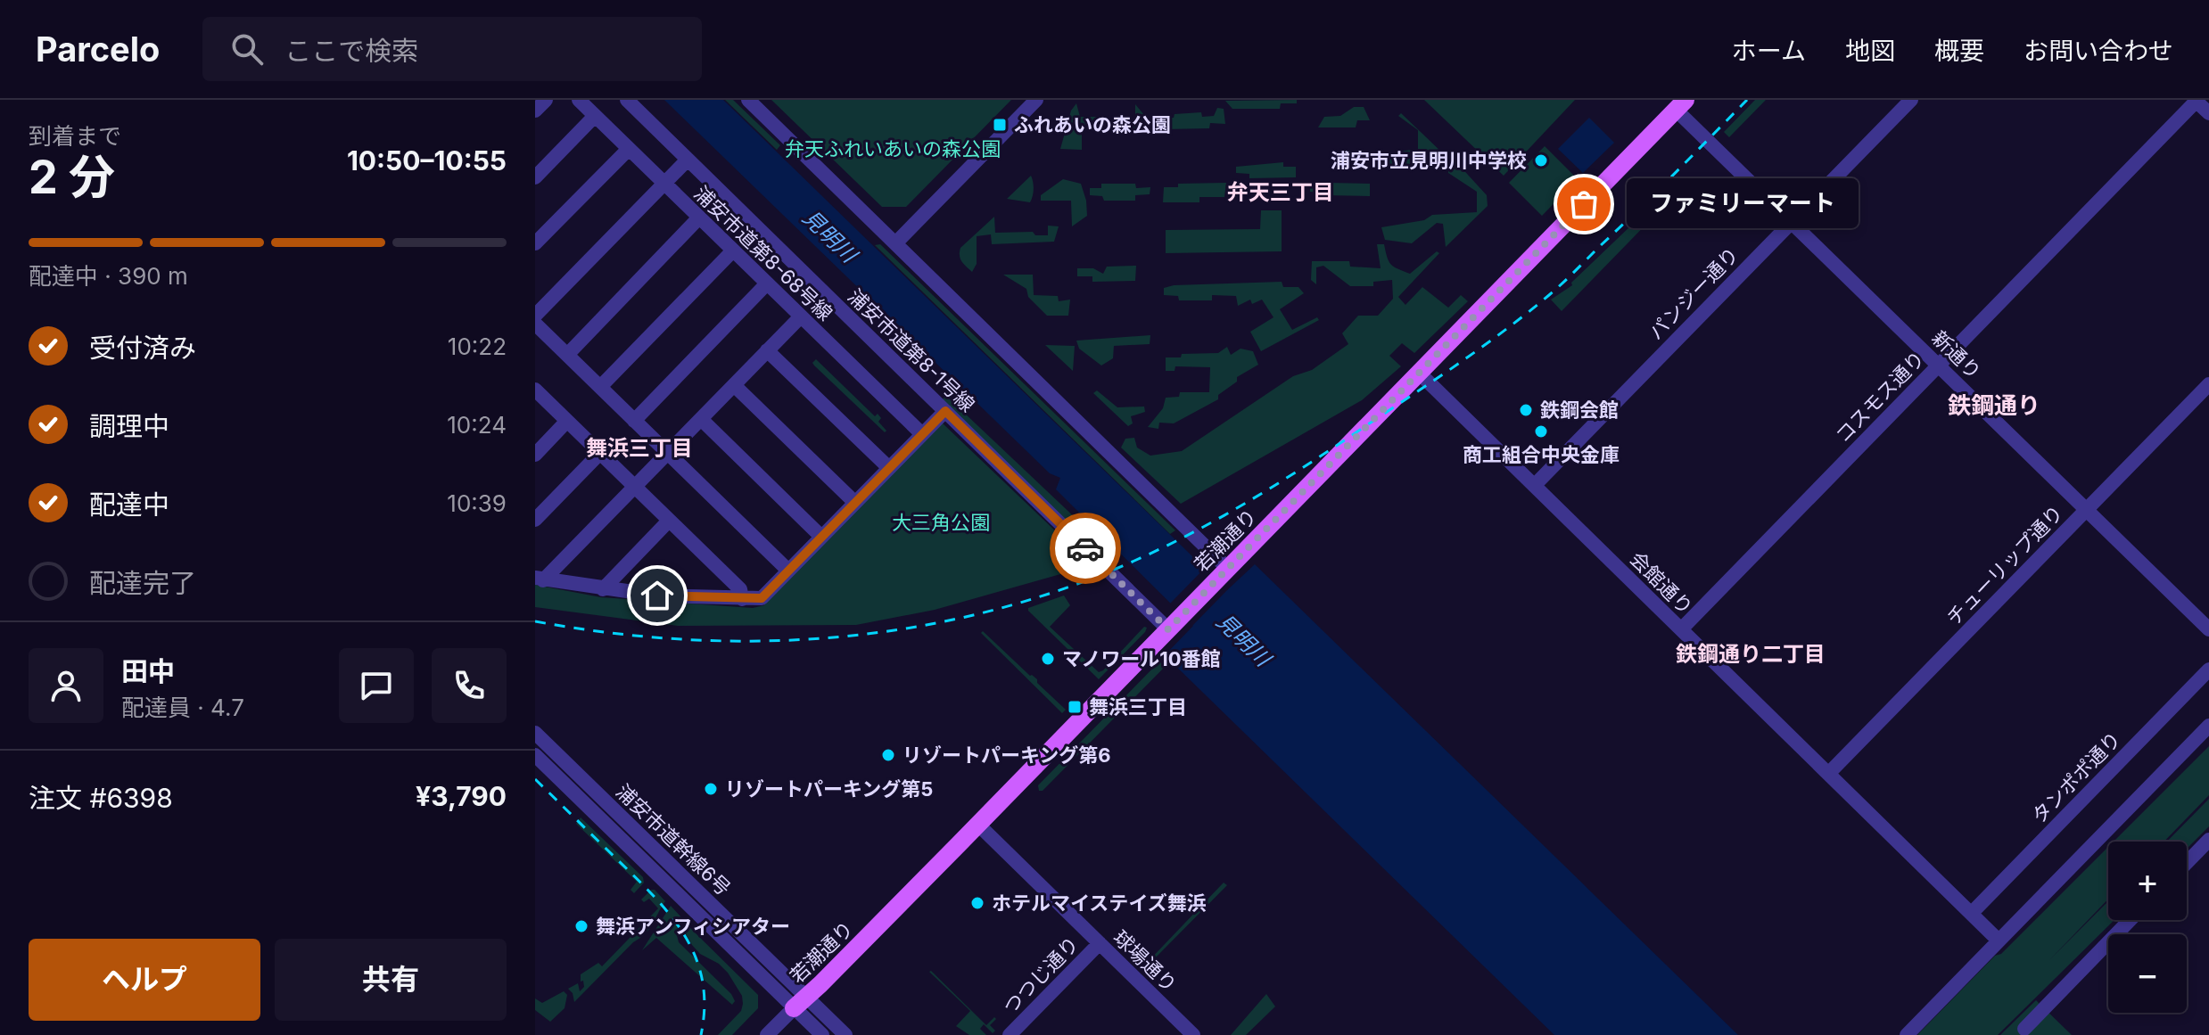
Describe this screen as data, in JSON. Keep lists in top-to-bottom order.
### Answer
{
  "streets": {
    "main road": ["若潮通り"],
    "street": [
      "浦安市道第8-68号線",
      "パンジー通り",
      "浦安市道第8-1号線",
      "新通り",
      "コスモス通り",
      "チューリップ通り",
      "会館通り",
      "タンポポ通り",
      "浦安市道幹線6号",
      "球場通り",
      "つつじ通り"
    ]
  },
  "crossings": [
    ["パンジー通り", "新通り"],
    ["パンジー通り", "会館通り"],
    ["浦安市道第8-1号線", "若潮通り"],
    ["新通り", "コスモス通り"],
    ["新通り", "若潮通り"],
    ["新通り", "チューリップ通り"],
    ["コスモス通り", "会館通り"],
    ["若潮通り", "会館通り"],
    ["若潮通り", "浦安市道幹線6号"],
    ["若潮通り", "球場通り"],
    ["チューリップ通り", "会館通り"],
    ["会館通り", "タンポポ通り"],
    ["球場通り", "つつじ通り"]
  ],
  "districts": [
    "弁天三丁目",
    "鉄鋼通り",
    "舞浜三丁目",
    "鉄鋼通り二丁目"
  ],
  "water": ["見明川"],
  "parks": ["弁天ふれいあいの森公園", "大三角公園"],
  "places": {
    "transit": ["ふれあいの森公園", "舞浜三丁目"],
    "other": [
      "浦安市立見明川中学校",
      "ファミリーマート",
      "鉄鋼会館",
      "商工組合中央金庫",
      "マノワール10番館",
      "リゾートパーキング第6",
      "リゾートパーキング第5",
      "ホテルマイステイズ舞浜",
      "舞浜アンフィシアター"
    ]
  },
  "page": {
    "header": "Parcelo",
    "search": "ここで検索",
    "nav": [
      "ホーム",
      "地図",
      "概要",
      "お問い合わせ"
    ],
    "heading": ["2 分", "到着まで", "10:50–10:55"],
    "panel": [
      "田中",
      "配達員 · 4.7",
      "注文 #6398",
      "¥3,790"
    ],
    "bubble": "ファミリーマート",
    "bar": "配達中 · 390 m",
    "list": [
      ["受付済み", "10:22"],
      ["調理中", "10:24"],
      ["配達中", "10:39"],
      "配達完了"
    ],
    "map_buttons": ["+", "−"],
    "buttons": ["ヘルプ", "共有"]
  }
}
